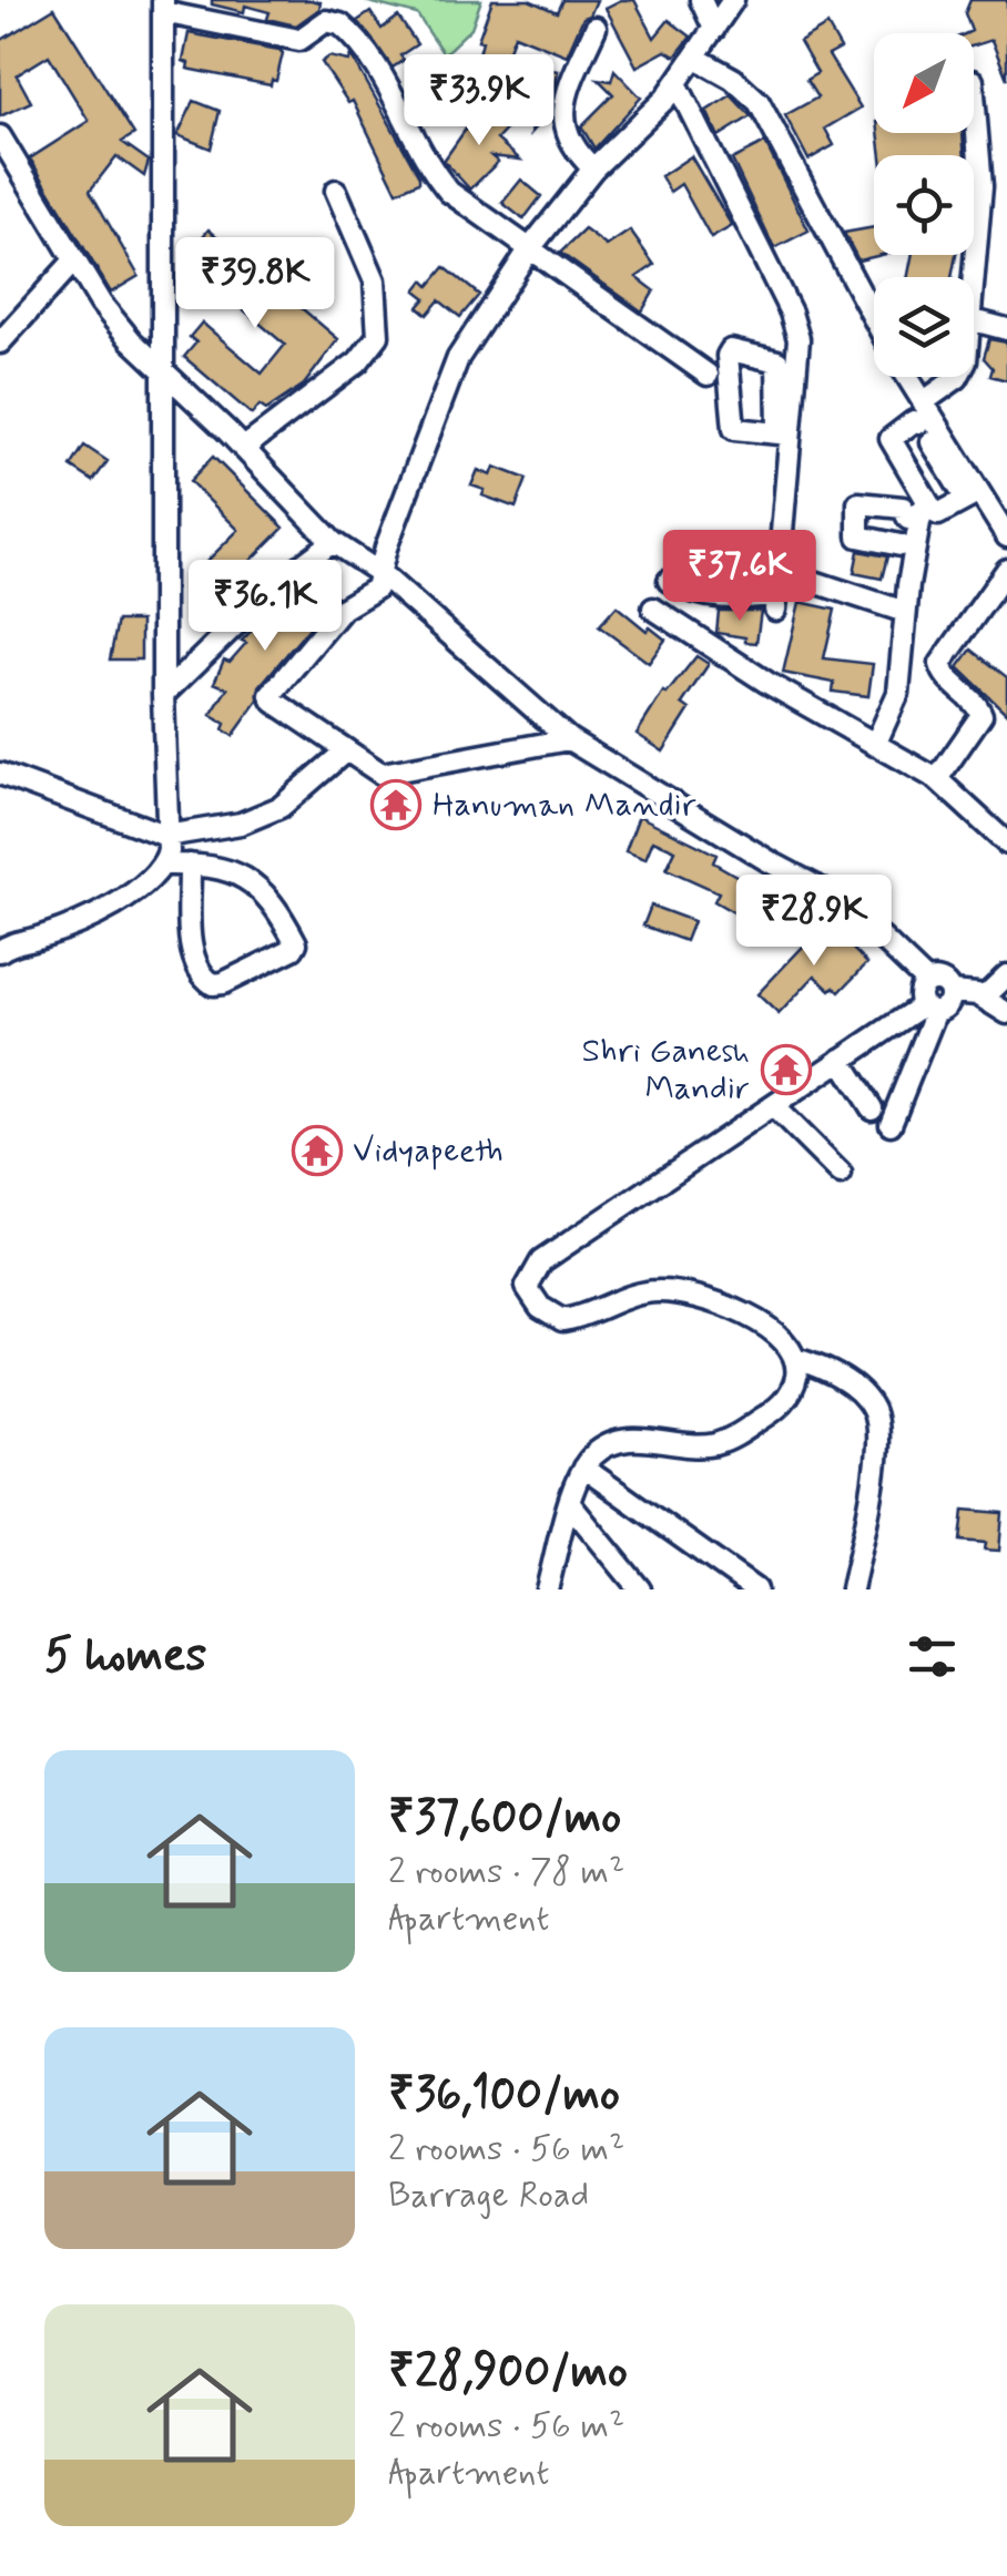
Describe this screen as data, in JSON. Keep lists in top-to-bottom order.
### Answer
{
  "places": {
    "temple": ["Hanuman Mandir", "Shri Ganesh Mandir", "Vidyapeeth"]
  },
  "north": "bottom left",
  "page": {
    "price": [
      "₹33.9K",
      "₹39.8K",
      "₹37.6K",
      "₹36.1K",
      "₹28.9K"
    ],
    "heading": "5 homes",
    "list": [
      {
        "name": "₹37,600/mo",
        "note": "2 rooms · 78 m² · Apartment"
      },
      {
        "name": "₹36,100/mo",
        "note": "2 rooms · 56 m² · Barrage Road"
      },
      {
        "name": "₹28,900/mo",
        "note": "2 rooms · 56 m² · Apartment"
      }
    ]
  }
}
